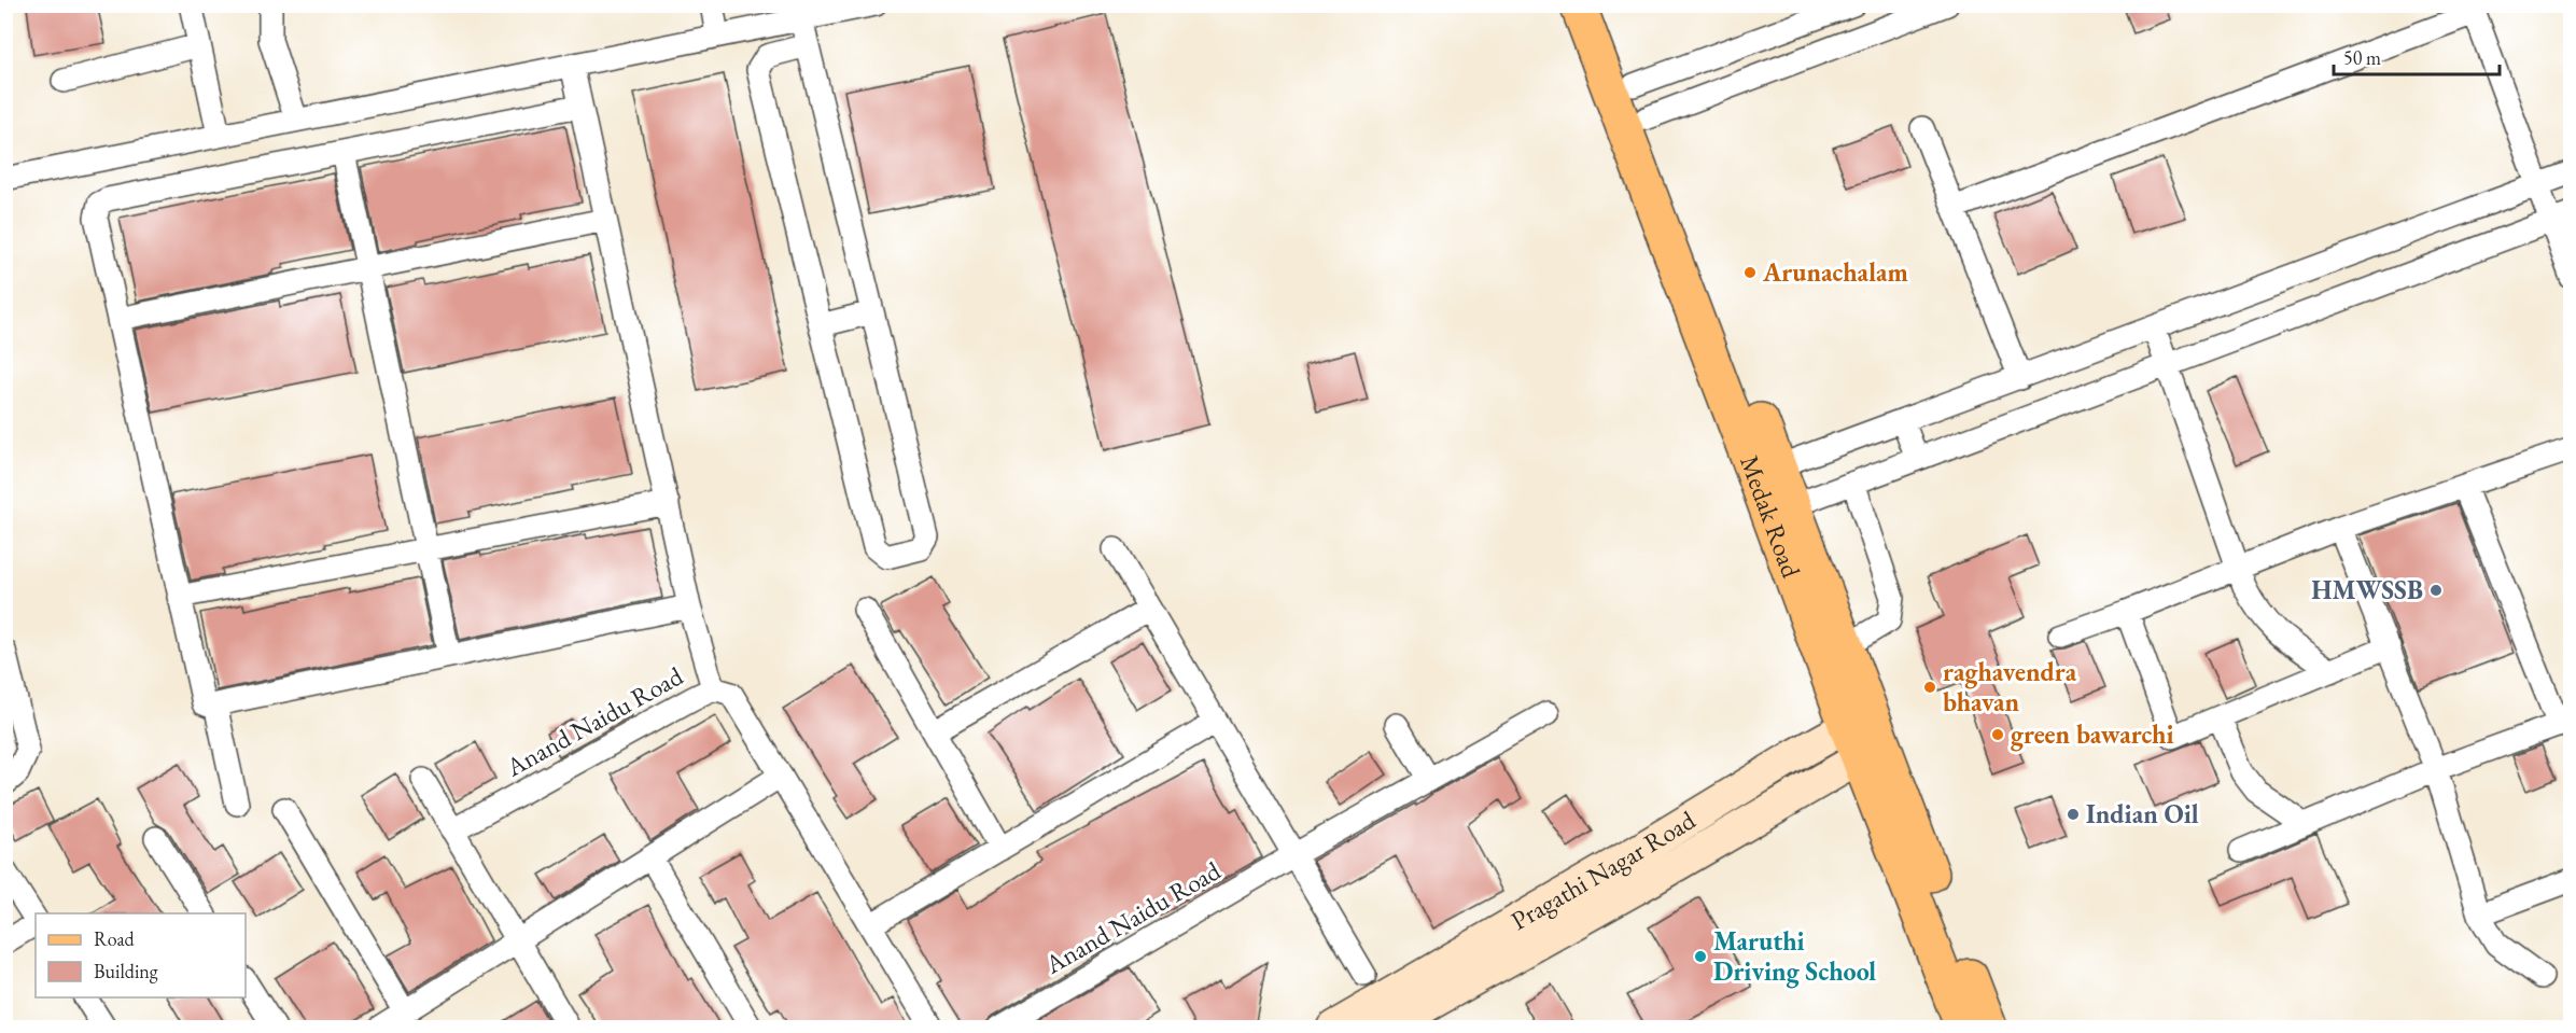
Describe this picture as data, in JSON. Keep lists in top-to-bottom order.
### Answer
{
  "streets": {
    "main road": ["Medak Road", "Pragathi Nagar Road"],
    "street": ["Anand Naidu Road"]
  },
  "crossings": [
    ["Medak Road", "Pragathi Nagar Road"]
  ],
  "places": [
    "Arunachalam",
    "HMWSSB",
    "raghavendra bhavan",
    "green bawarchi",
    "Indian Oil",
    "Maruthi Driving School"
  ],
  "legend": ["Road", "Building"],
  "scale_bar": "50 m"
}
